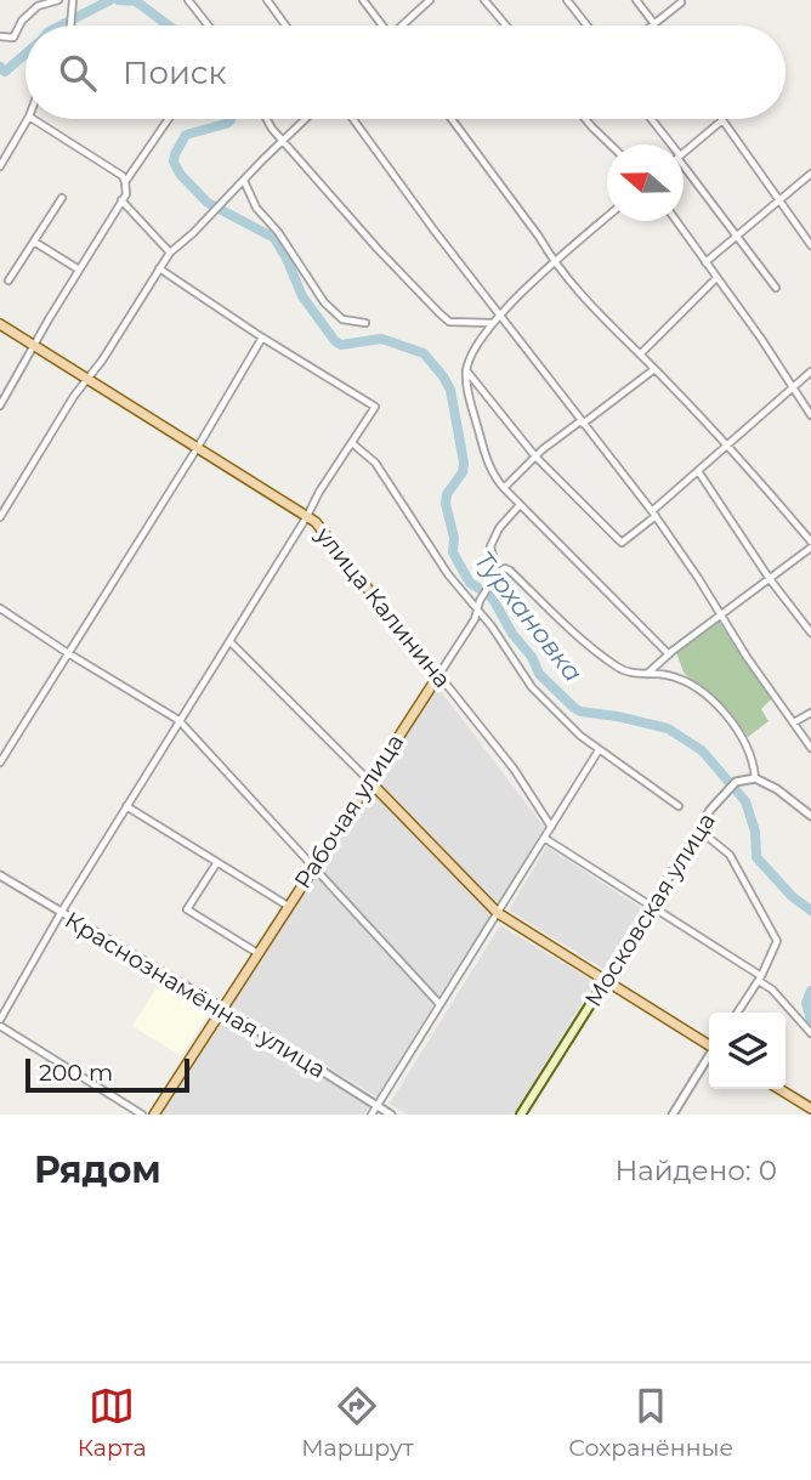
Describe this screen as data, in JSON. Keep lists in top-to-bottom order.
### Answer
{
  "streets": {
    "main road": ["улица Калинина", "Рабочая улица", "Московская улица"],
    "street": ["Краснознамённая улица"]
  },
  "crossings": [
    ["улица Калинина", "Рабочая улица"],
    ["Рабочая улица", "Краснознамённая улица"]
  ],
  "water": ["Турхановка"],
  "scale_bar": "200 m",
  "north": "left",
  "page": {
    "search": "Поиск",
    "scale": "200 m",
    "heading": ["Рядом", "Найдено: 0"],
    "nav": ["Карта", "Маршрут", "Сохранённые"]
  }
}
